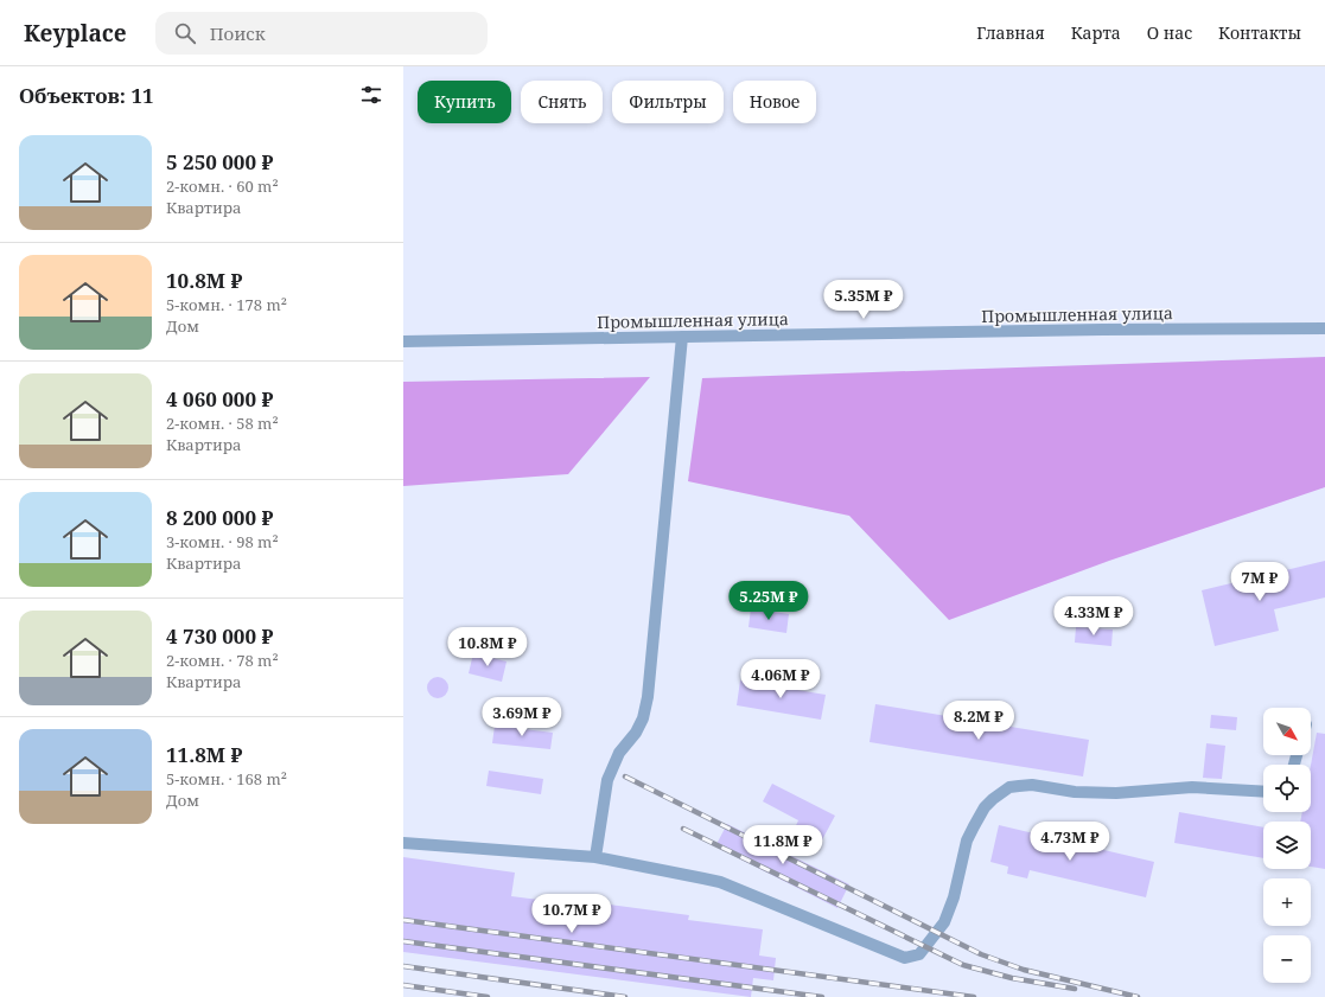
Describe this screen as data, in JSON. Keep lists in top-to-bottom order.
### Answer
{
  "streets": {
    "street": ["Промышленная улица"]
  },
  "north": "bottom right",
  "page": {
    "header": "Keyplace",
    "search": "Поиск",
    "nav": [
      "Главная",
      "Карта",
      "О нас",
      "Контакты"
    ],
    "heading": "Объектов: 11",
    "chip": [
      "Купить",
      "Снять",
      "Фильтры",
      "Новое"
    ],
    "list": [
      {
        "name": "5 250 000 ₽",
        "note": "2-комн. · 60 m² · Квартира"
      },
      {
        "name": "10.8M ₽",
        "note": "5-комн. · 178 m² · Дом"
      },
      {
        "name": "4 060 000 ₽",
        "note": "2-комн. · 58 m² · Квартира"
      },
      {
        "name": "8 200 000 ₽",
        "note": "3-комн. · 98 m² · Квартира"
      },
      {
        "name": "4 730 000 ₽",
        "note": "2-комн. · 78 m² · Квартира"
      },
      {
        "name": "11.8M ₽",
        "note": "5-комн. · 168 m² · Дом"
      }
    ],
    "price": [
      "5.35M ₽",
      "7M ₽",
      "5.25M ₽",
      "4.33M ₽",
      "10.8M ₽",
      "4.06M ₽",
      "3.69M ₽",
      "8.2M ₽",
      "4.73M ₽",
      "11.8M ₽",
      "10.7M ₽"
    ],
    "map_buttons": ["+", "−"]
  }
}
